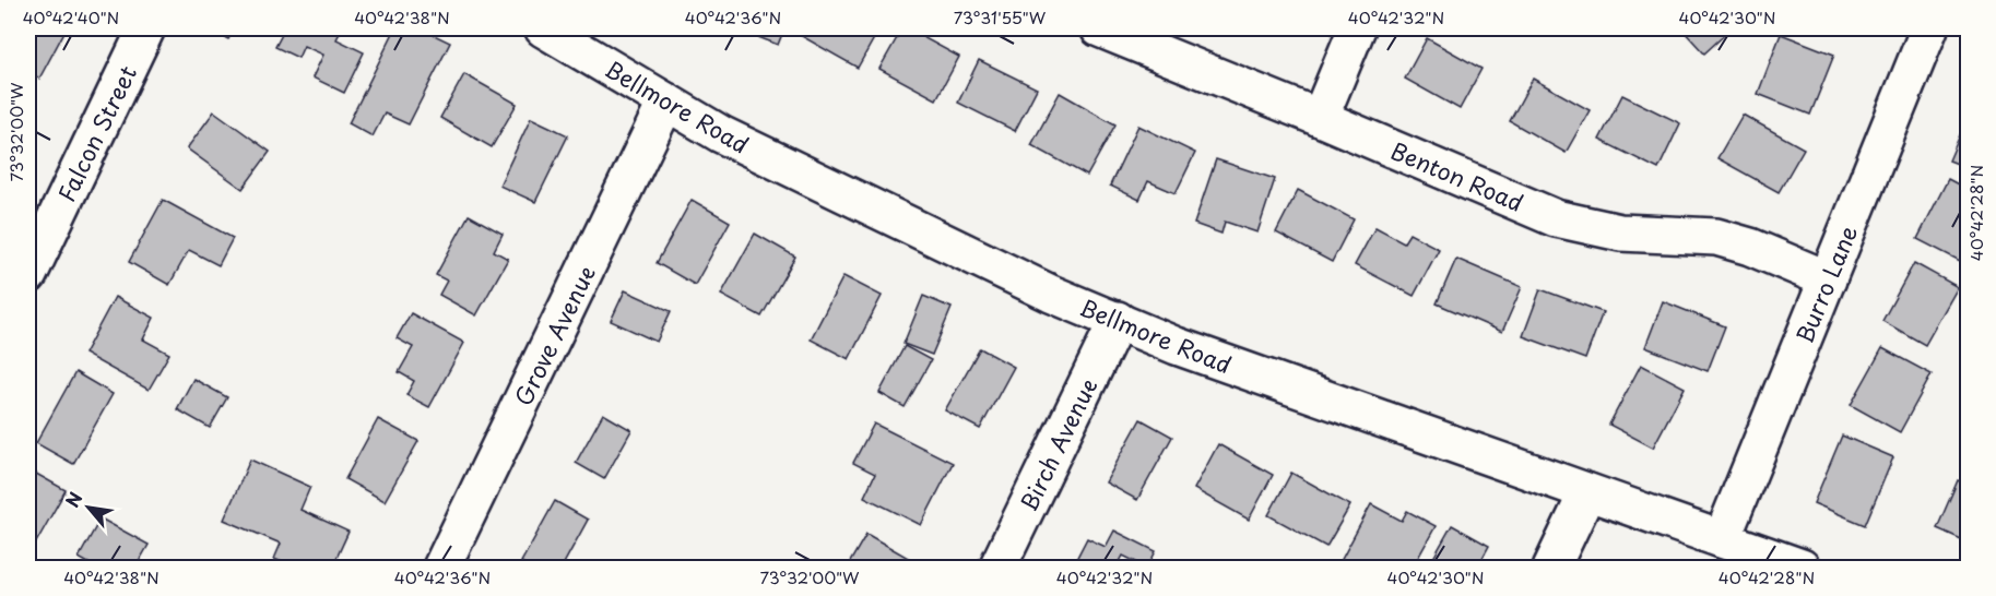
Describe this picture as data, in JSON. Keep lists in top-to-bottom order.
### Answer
{
  "streets": {
    "street": [
      "Bellmore Road",
      "Falcon Street",
      "Benton Road",
      "Burro Lane",
      "Grove Avenue",
      "Birch Avenue"
    ]
  },
  "crossings": [
    ["Bellmore Road", "Burro Lane"],
    ["Bellmore Road", "Grove Avenue"],
    ["Bellmore Road", "Birch Avenue"],
    ["Benton Road", "Burro Lane"]
  ],
  "north": "top left",
  "coordinates": [
    "40°42'40\"N",
    "40°42'38\"N",
    "40°42'36\"N",
    "73°31'55\"W",
    "40°42'32\"N",
    "40°42'30\"N",
    "73°32'00\"W",
    "40°42'28\"N"
  ]
}
